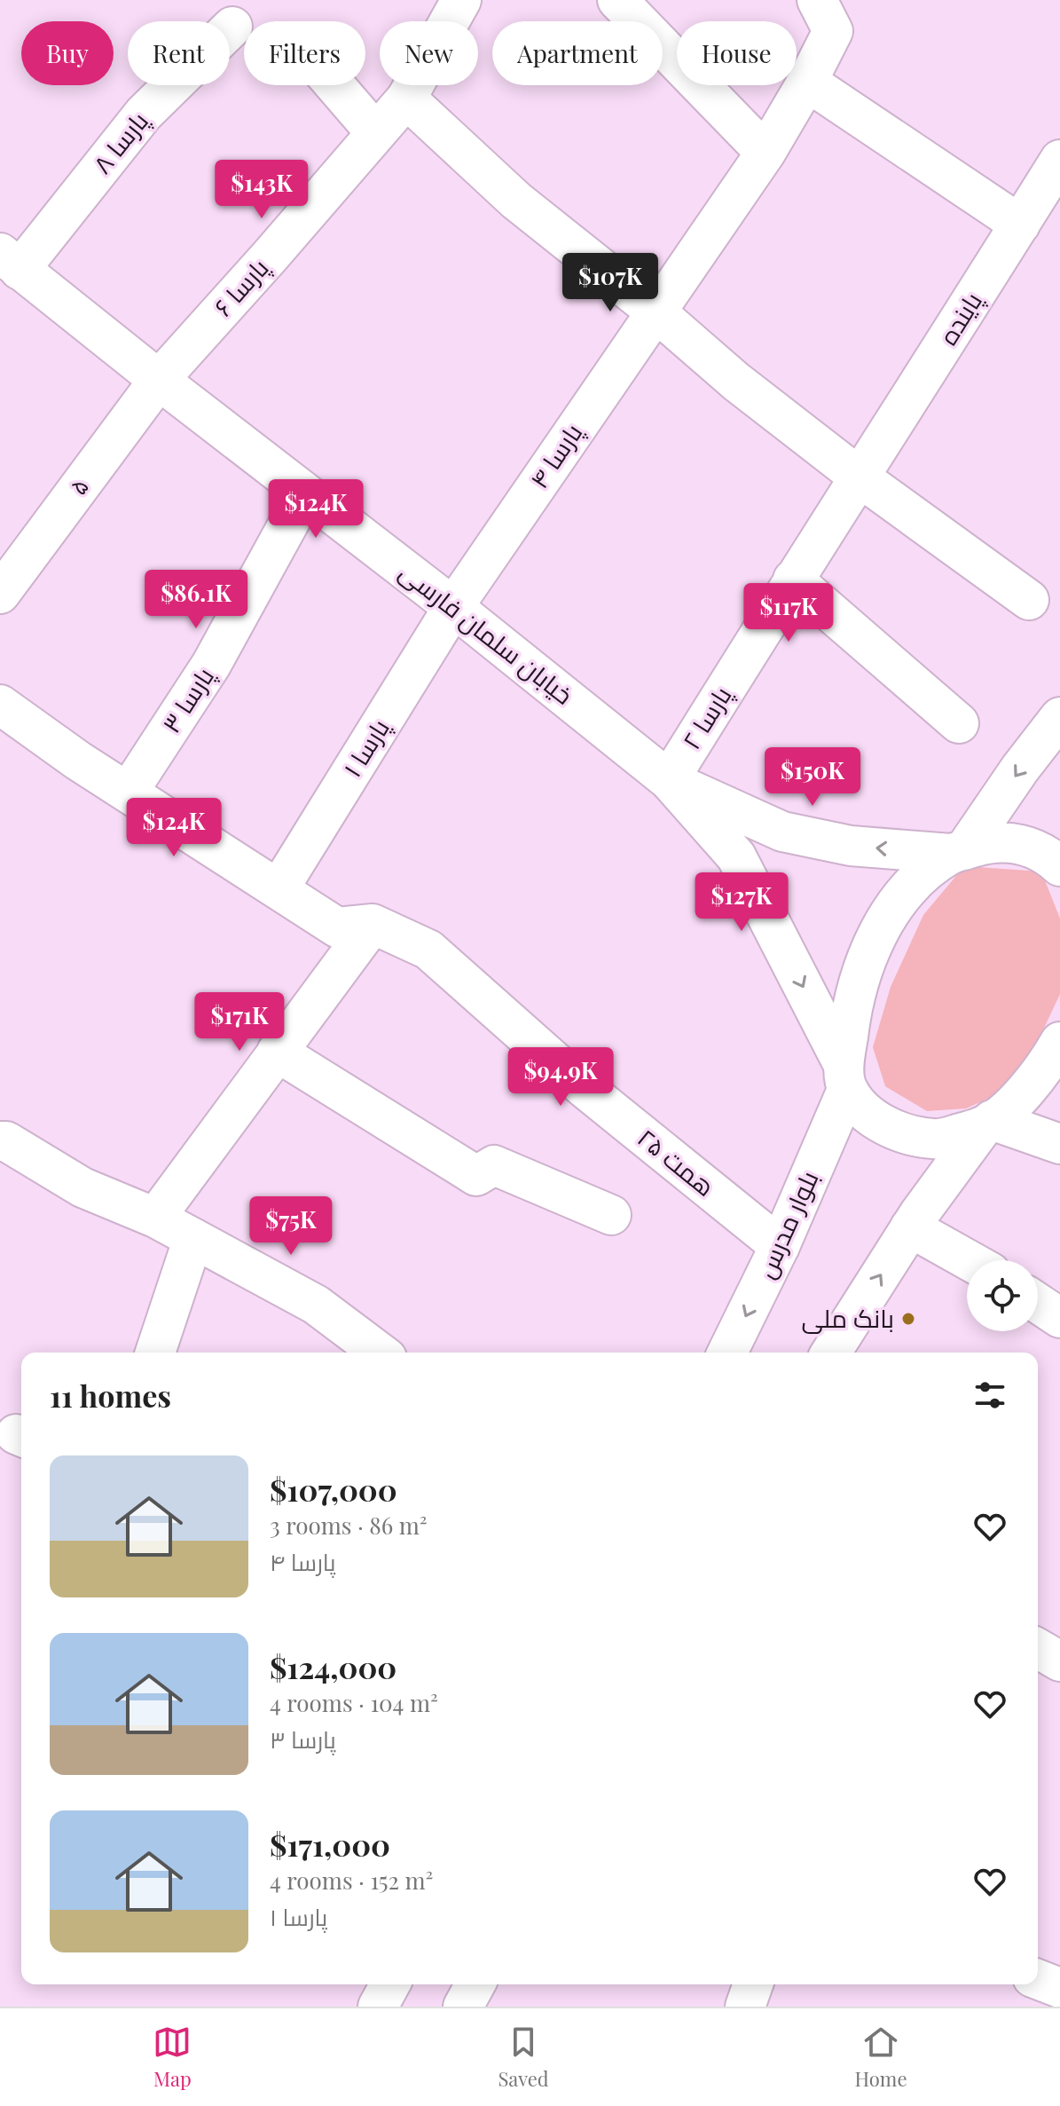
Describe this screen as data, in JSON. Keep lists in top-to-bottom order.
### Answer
{
  "streets": {
    "street": [
      "پارسا ۸",
      "پارسا ۶",
      "پاینده",
      "پارسا ۴",
      "۵",
      "خیابان سلمان فارسی",
      "پارسا ۳",
      "پارسا ۲",
      "پارسا ۱",
      "همت ۲۵",
      "بلوار مدرس"
    ]
  },
  "crossings": [
    ["پارسا ۸", "خیابان سلمان فارسی"],
    ["پارسا ۶", "۵"],
    ["پارسا ۶", "خیابان سلمان فارسی"],
    ["پاینده", "پارسا ۲"],
    ["پارسا ۴", "خیابان سلمان فارسی"],
    ["پارسا ۴", "پارسا ۱"],
    ["۵", "خیابان سلمان فارسی"],
    ["خیابان سلمان فارسی", "پارسا ۳"],
    ["خیابان سلمان فارسی", "پارسا ۲"],
    ["خیابان سلمان فارسی", "پارسا ۱"],
    ["خیابان سلمان فارسی", "بلوار مدرس"],
    ["همت ۲۵", "بلوار مدرس"]
  ],
  "places": ["بانک ملی"],
  "page": {
    "chip": [
      "Buy",
      "Rent",
      "Filters",
      "New",
      "Apartment",
      "House"
    ],
    "price": [
      "$143K",
      "$107K",
      "$124K",
      "$86.1K",
      "$117K",
      "$150K",
      "$124K",
      "$127K",
      "$171K",
      "$94.9K",
      "$75K"
    ],
    "heading": "11 homes",
    "list": [
      {
        "name": "$107,000",
        "note": "3 rooms · 86 m² · پارسا ۴"
      },
      {
        "name": "$124,000",
        "note": "4 rooms · 104 m² · پارسا ۳"
      },
      {
        "name": "$171,000",
        "note": "4 rooms · 152 m² · پارسا ۱"
      }
    ],
    "tabs": ["Map", "Saved", "Home"]
  }
}
